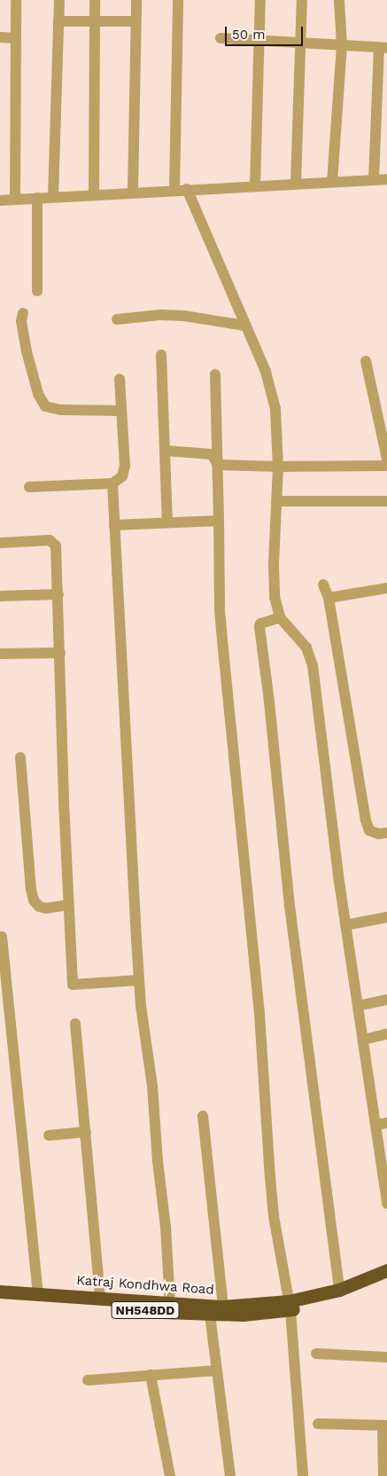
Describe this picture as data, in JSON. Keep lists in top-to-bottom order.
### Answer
{
  "streets": {
    "highway": ["Katraj Kondhwa Road", "NH548DD"]
  },
  "crossings": [
    ["Katraj Kondhwa Road", "NH548DD"]
  ],
  "scale_bar": "50 m"
}
